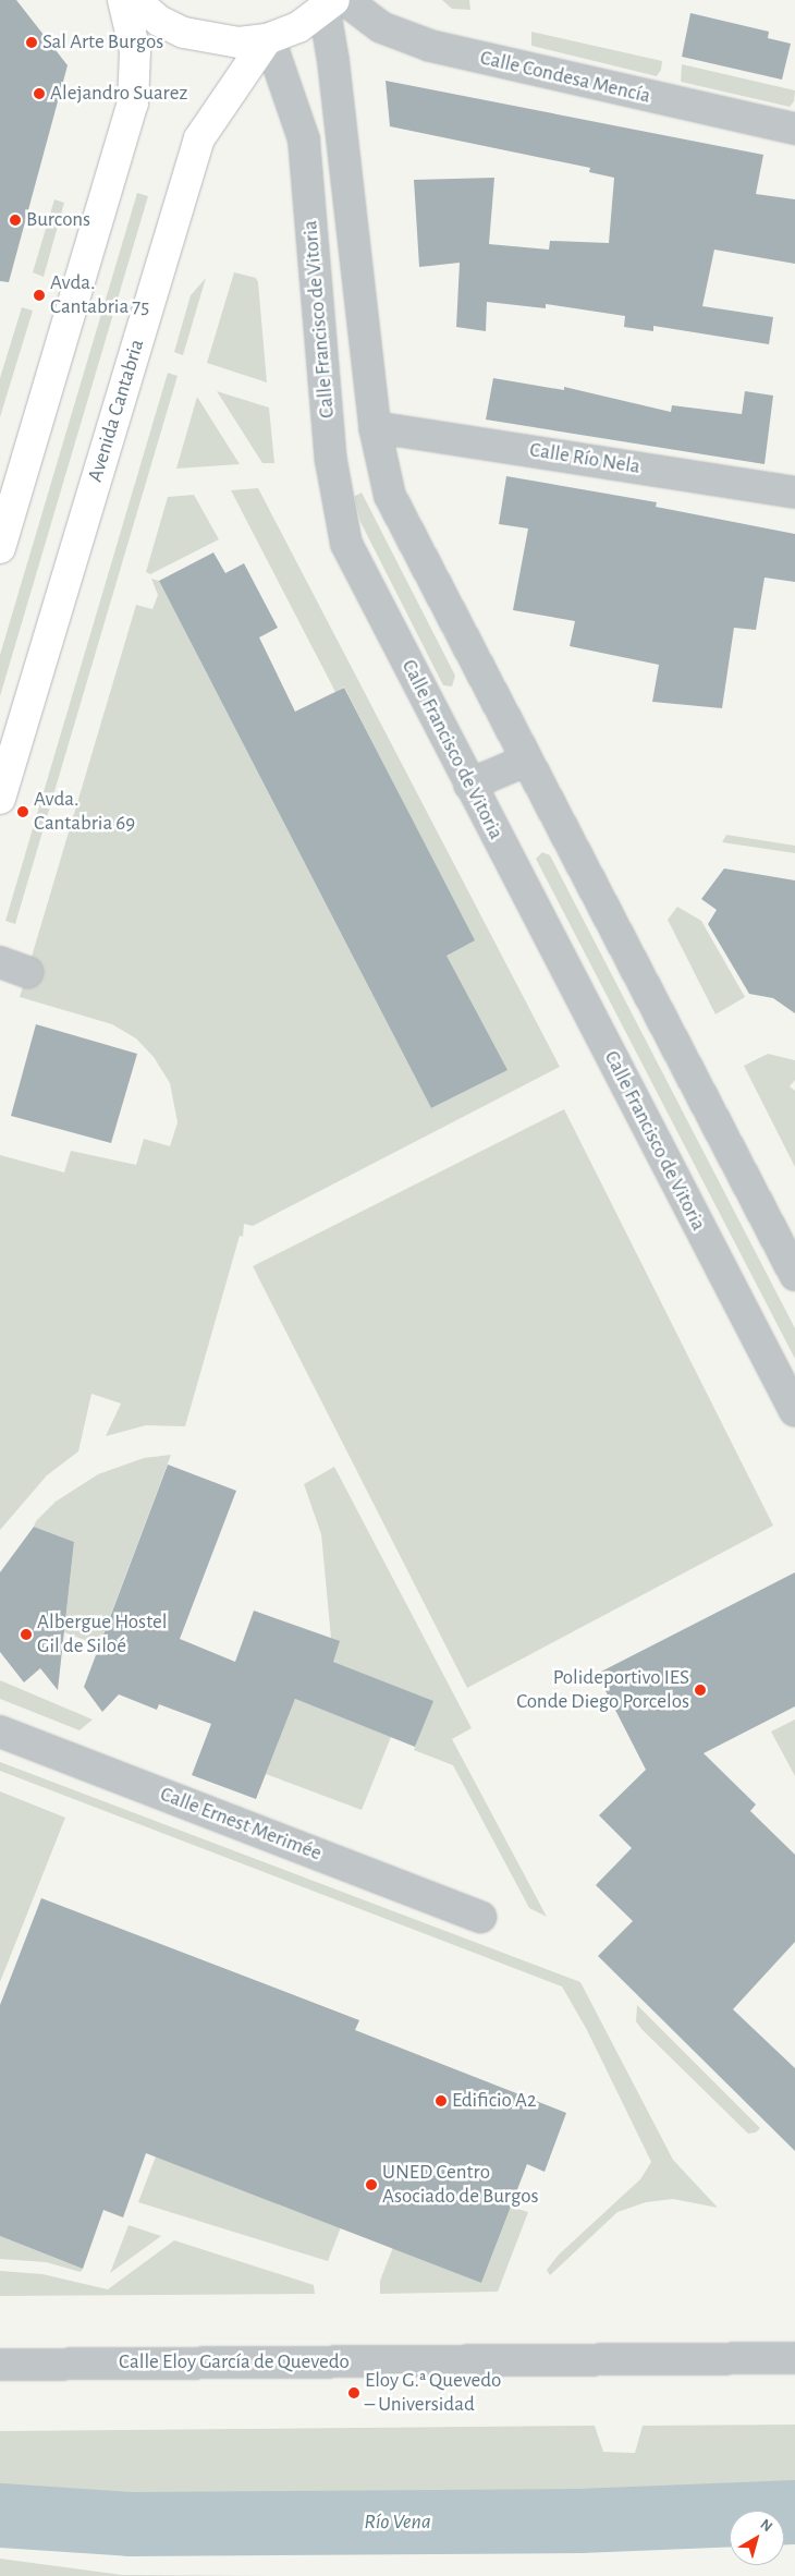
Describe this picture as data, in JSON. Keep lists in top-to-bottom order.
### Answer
{
  "streets": {
    "main road": ["Avenida Cantabria"],
    "street": [
      "Calle Condesa Mencía",
      "Calle Francisco de Vitoria",
      "Calle Río Nela",
      "Calle Ernest Merimée",
      "Calle Eloy García de Quevedo"
    ]
  },
  "crossings": [
    ["Calle Condesa Mencía", "Calle Francisco de Vitoria"],
    ["Calle Francisco de Vitoria", "Avenida Cantabria"],
    ["Calle Francisco de Vitoria", "Calle Río Nela"]
  ],
  "water": ["Río Vena"],
  "places": [
    "Sal Arte Burgos",
    "Alejandro Suarez",
    "Burcons",
    "Avda. Cantabria 75",
    "Avda. Cantabria 69",
    "Albergue Hostel Gil de Siloé",
    "Polideportivo IES Conde Diego Porcelos",
    "Edificio A2",
    "UNED Centro Asociado de Burgos",
    "Eloy G.ª Quevedo – Universidad"
  ],
  "north": "top right"
}
